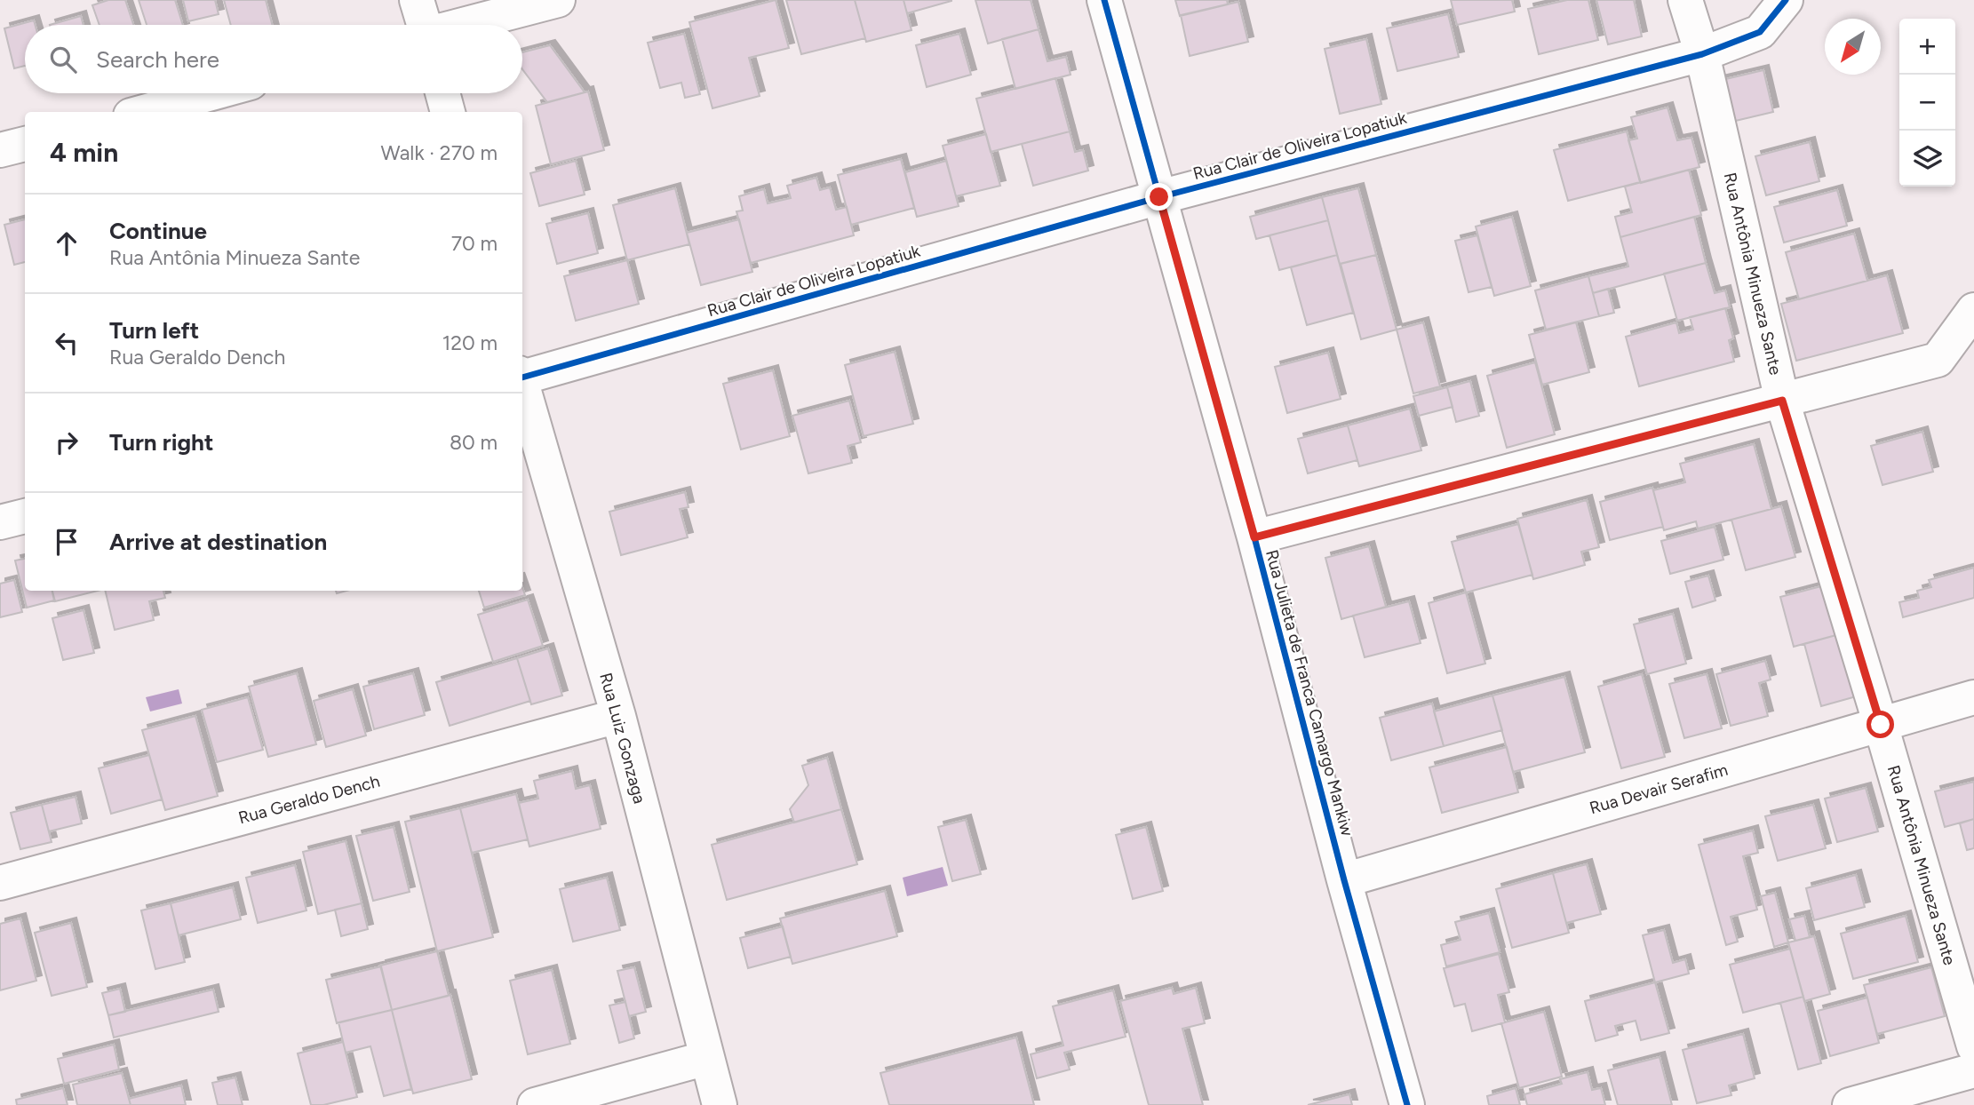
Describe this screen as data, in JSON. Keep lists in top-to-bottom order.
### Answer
{
  "streets": {
    "street": [
      "Rua Clair de Oliveira Lopatiuk",
      "Rua Antônia Minueza Sante",
      "Rua Julieta de Franca Camargo Mankiw",
      "Rua Luiz Gonzaga",
      "Rua Devair Serafim",
      "Rua Geraldo Dench"
    ]
  },
  "crossings": [
    ["Rua Clair de Oliveira Lopatiuk", "Rua Antônia Minueza Sante"],
    ["Rua Clair de Oliveira Lopatiuk", "Rua Julieta de Franca Camargo Mankiw"],
    ["Rua Antônia Minueza Sante", "Rua Devair Serafim"],
    ["Rua Julieta de Franca Camargo Mankiw", "Rua Devair Serafim"],
    ["Rua Luiz Gonzaga", "Rua Geraldo Dench"]
  ],
  "north": "bottom left",
  "page": {
    "map_buttons": ["+", "−"],
    "search": "Search here",
    "heading": ["4 min", "Walk · 270 m"],
    "list": [
      ["Continue", "Rua Antônia Minueza Sante", "70 m"],
      ["Turn left", "Rua Geraldo Dench", "120 m"],
      ["Turn right", "80 m"],
      "Arrive at destination"
    ]
  }
}
